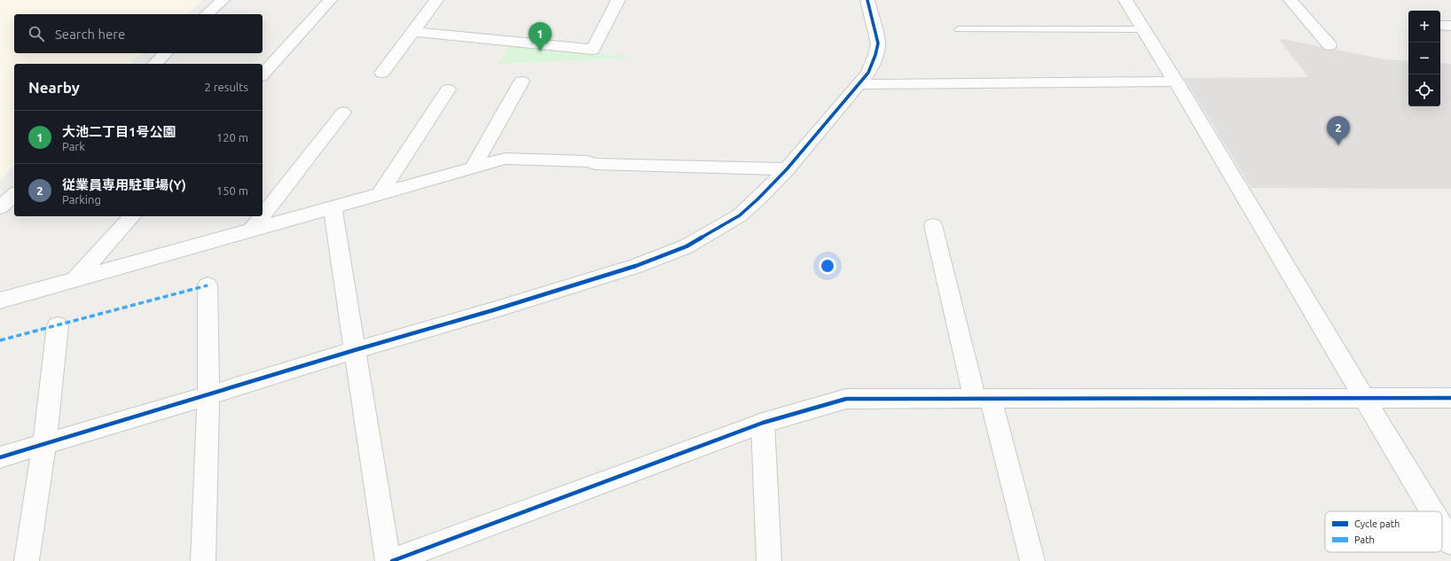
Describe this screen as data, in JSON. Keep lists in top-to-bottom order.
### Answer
{
  "legend": ["Cycle path", "Path"],
  "page": {
    "map_buttons": ["+", "−"],
    "search": "Search here",
    "pins": ["1", "2"],
    "heading": ["Nearby", "2 results"],
    "list": [
      {
        "mark": "1",
        "name": "大池二丁目1号公園",
        "note": "Park",
        "value": "120 m"
      },
      {
        "mark": "2",
        "name": "従業員専用駐車場(Y)",
        "note": "Parking",
        "value": "150 m"
      }
    ]
  }
}
